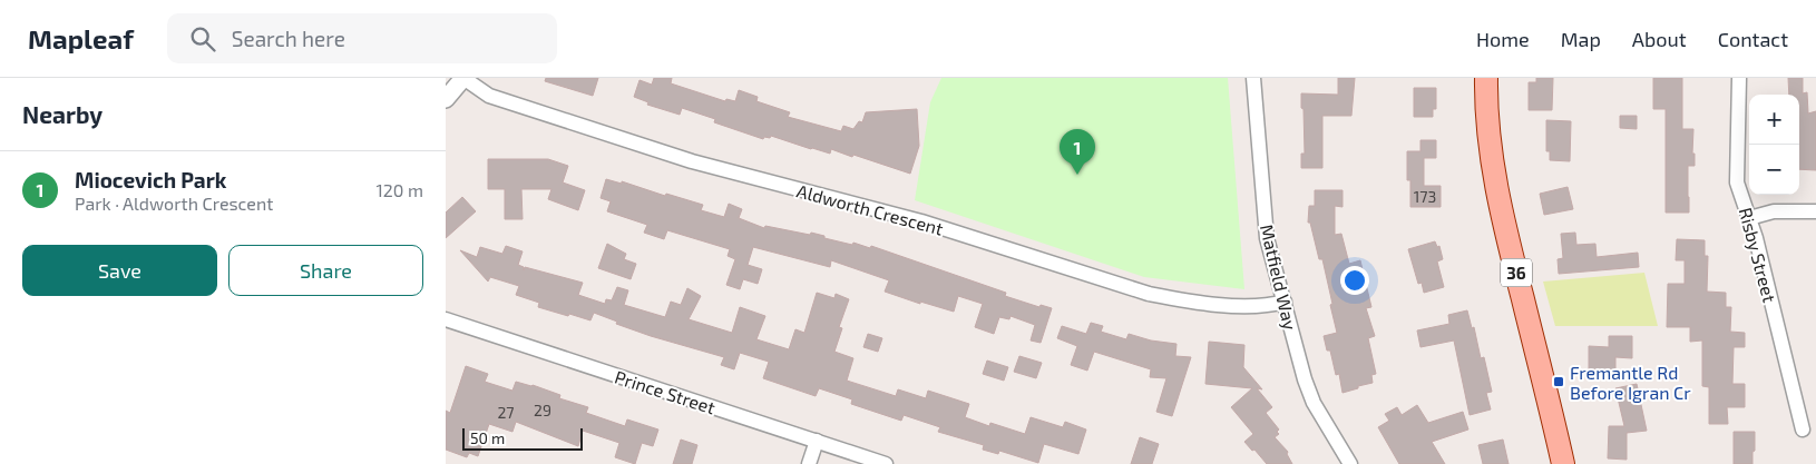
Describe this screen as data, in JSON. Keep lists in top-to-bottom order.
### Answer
{
  "streets": {
    "main road": ["36"],
    "street": [
      "Aldworth Crescent",
      "Risby Street",
      "Matfield Way",
      "Prince Street"
    ]
  },
  "crossings": [
    ["Aldworth Crescent", "Matfield Way"]
  ],
  "places": {
    "transit": ["Fremantle Rd Before Igran Cr"]
  },
  "house_numbers": ["173", "29", "27"],
  "scale_bar": "50 m",
  "page": {
    "header": "Mapleaf",
    "search": "Search here",
    "nav": [
      "Home",
      "Map",
      "About",
      "Contact"
    ],
    "heading": "Nearby",
    "map_buttons": ["+", "−"],
    "pins": "1",
    "list": [
      {
        "mark": "1",
        "name": "Miocevich Park",
        "note": "Park · Aldworth Crescent",
        "value": "120 m"
      }
    ],
    "buttons": ["Save", "Share"],
    "scale": "50 m"
  }
}
